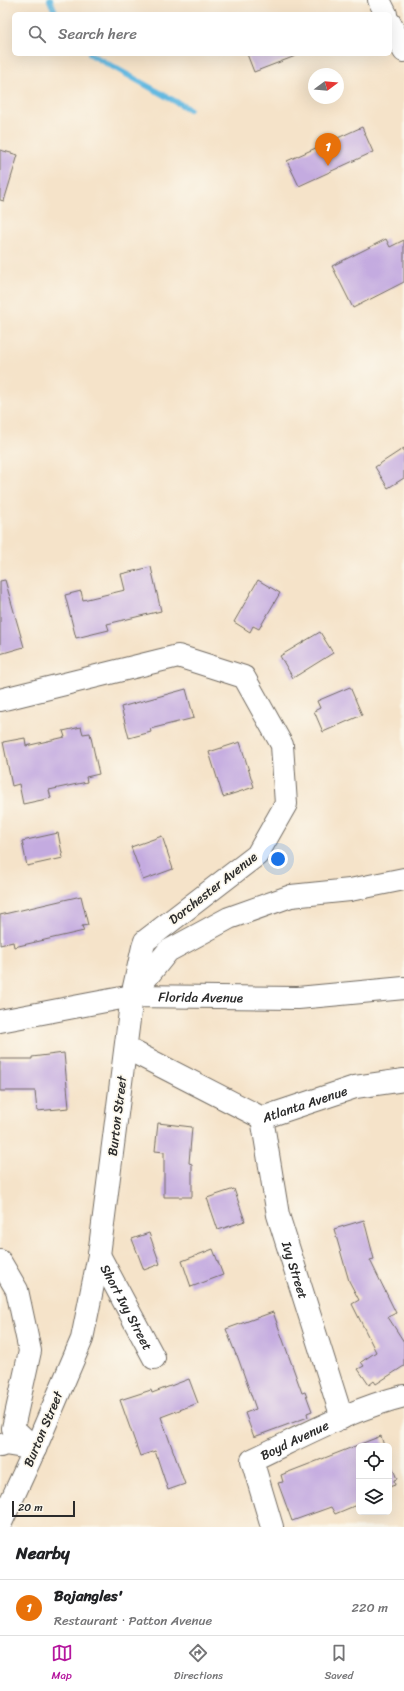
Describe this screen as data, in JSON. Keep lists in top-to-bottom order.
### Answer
{
  "streets": {
    "street": [
      "Dorchester Avenue",
      "Florida Avenue",
      "Atlanta Avenue",
      "Burton Street",
      "Ivy Street",
      "Short Ivy Street",
      "Boyd Avenue"
    ]
  },
  "crossings": [
    ["Dorchester Avenue", "Florida Avenue"],
    ["Dorchester Avenue", "Burton Street"],
    ["Florida Avenue", "Burton Street"],
    ["Atlanta Avenue", "Burton Street"],
    ["Atlanta Avenue", "Ivy Street"],
    ["Burton Street", "Short Ivy Street"],
    ["Ivy Street", "Boyd Avenue"]
  ],
  "scale_bar": "20 m",
  "north": "right",
  "page": {
    "search": "Search here",
    "pins": "1",
    "scale": "20 m",
    "heading": "Nearby",
    "list": [
      {
        "mark": "1",
        "name": "Bojangles'",
        "note": "Restaurant · Patton Avenue",
        "value": "220 m"
      }
    ],
    "nav": ["Map", "Directions", "Saved"]
  }
}
